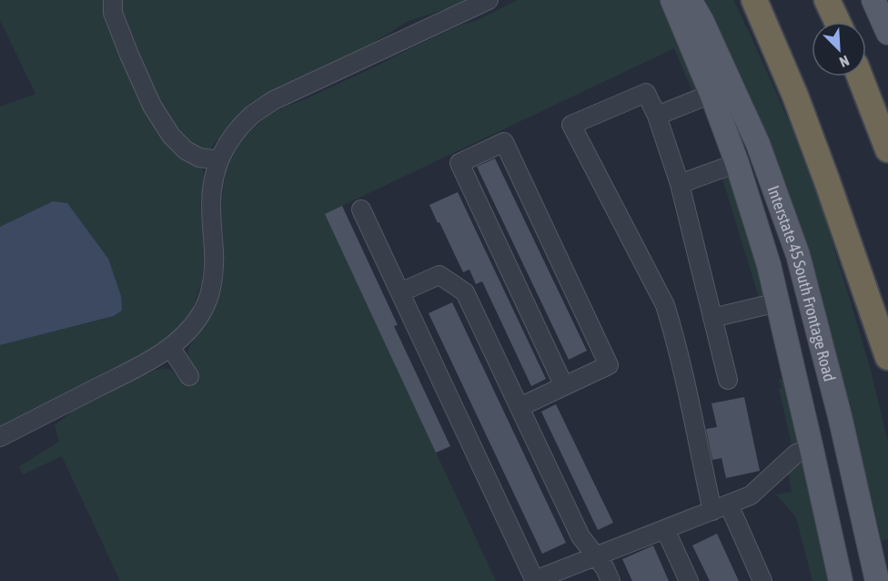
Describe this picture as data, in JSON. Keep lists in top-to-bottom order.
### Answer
{
  "streets": {
    "main road": ["Interstate 45 South Frontage Road"]
  },
  "north": "bottom right"
}
